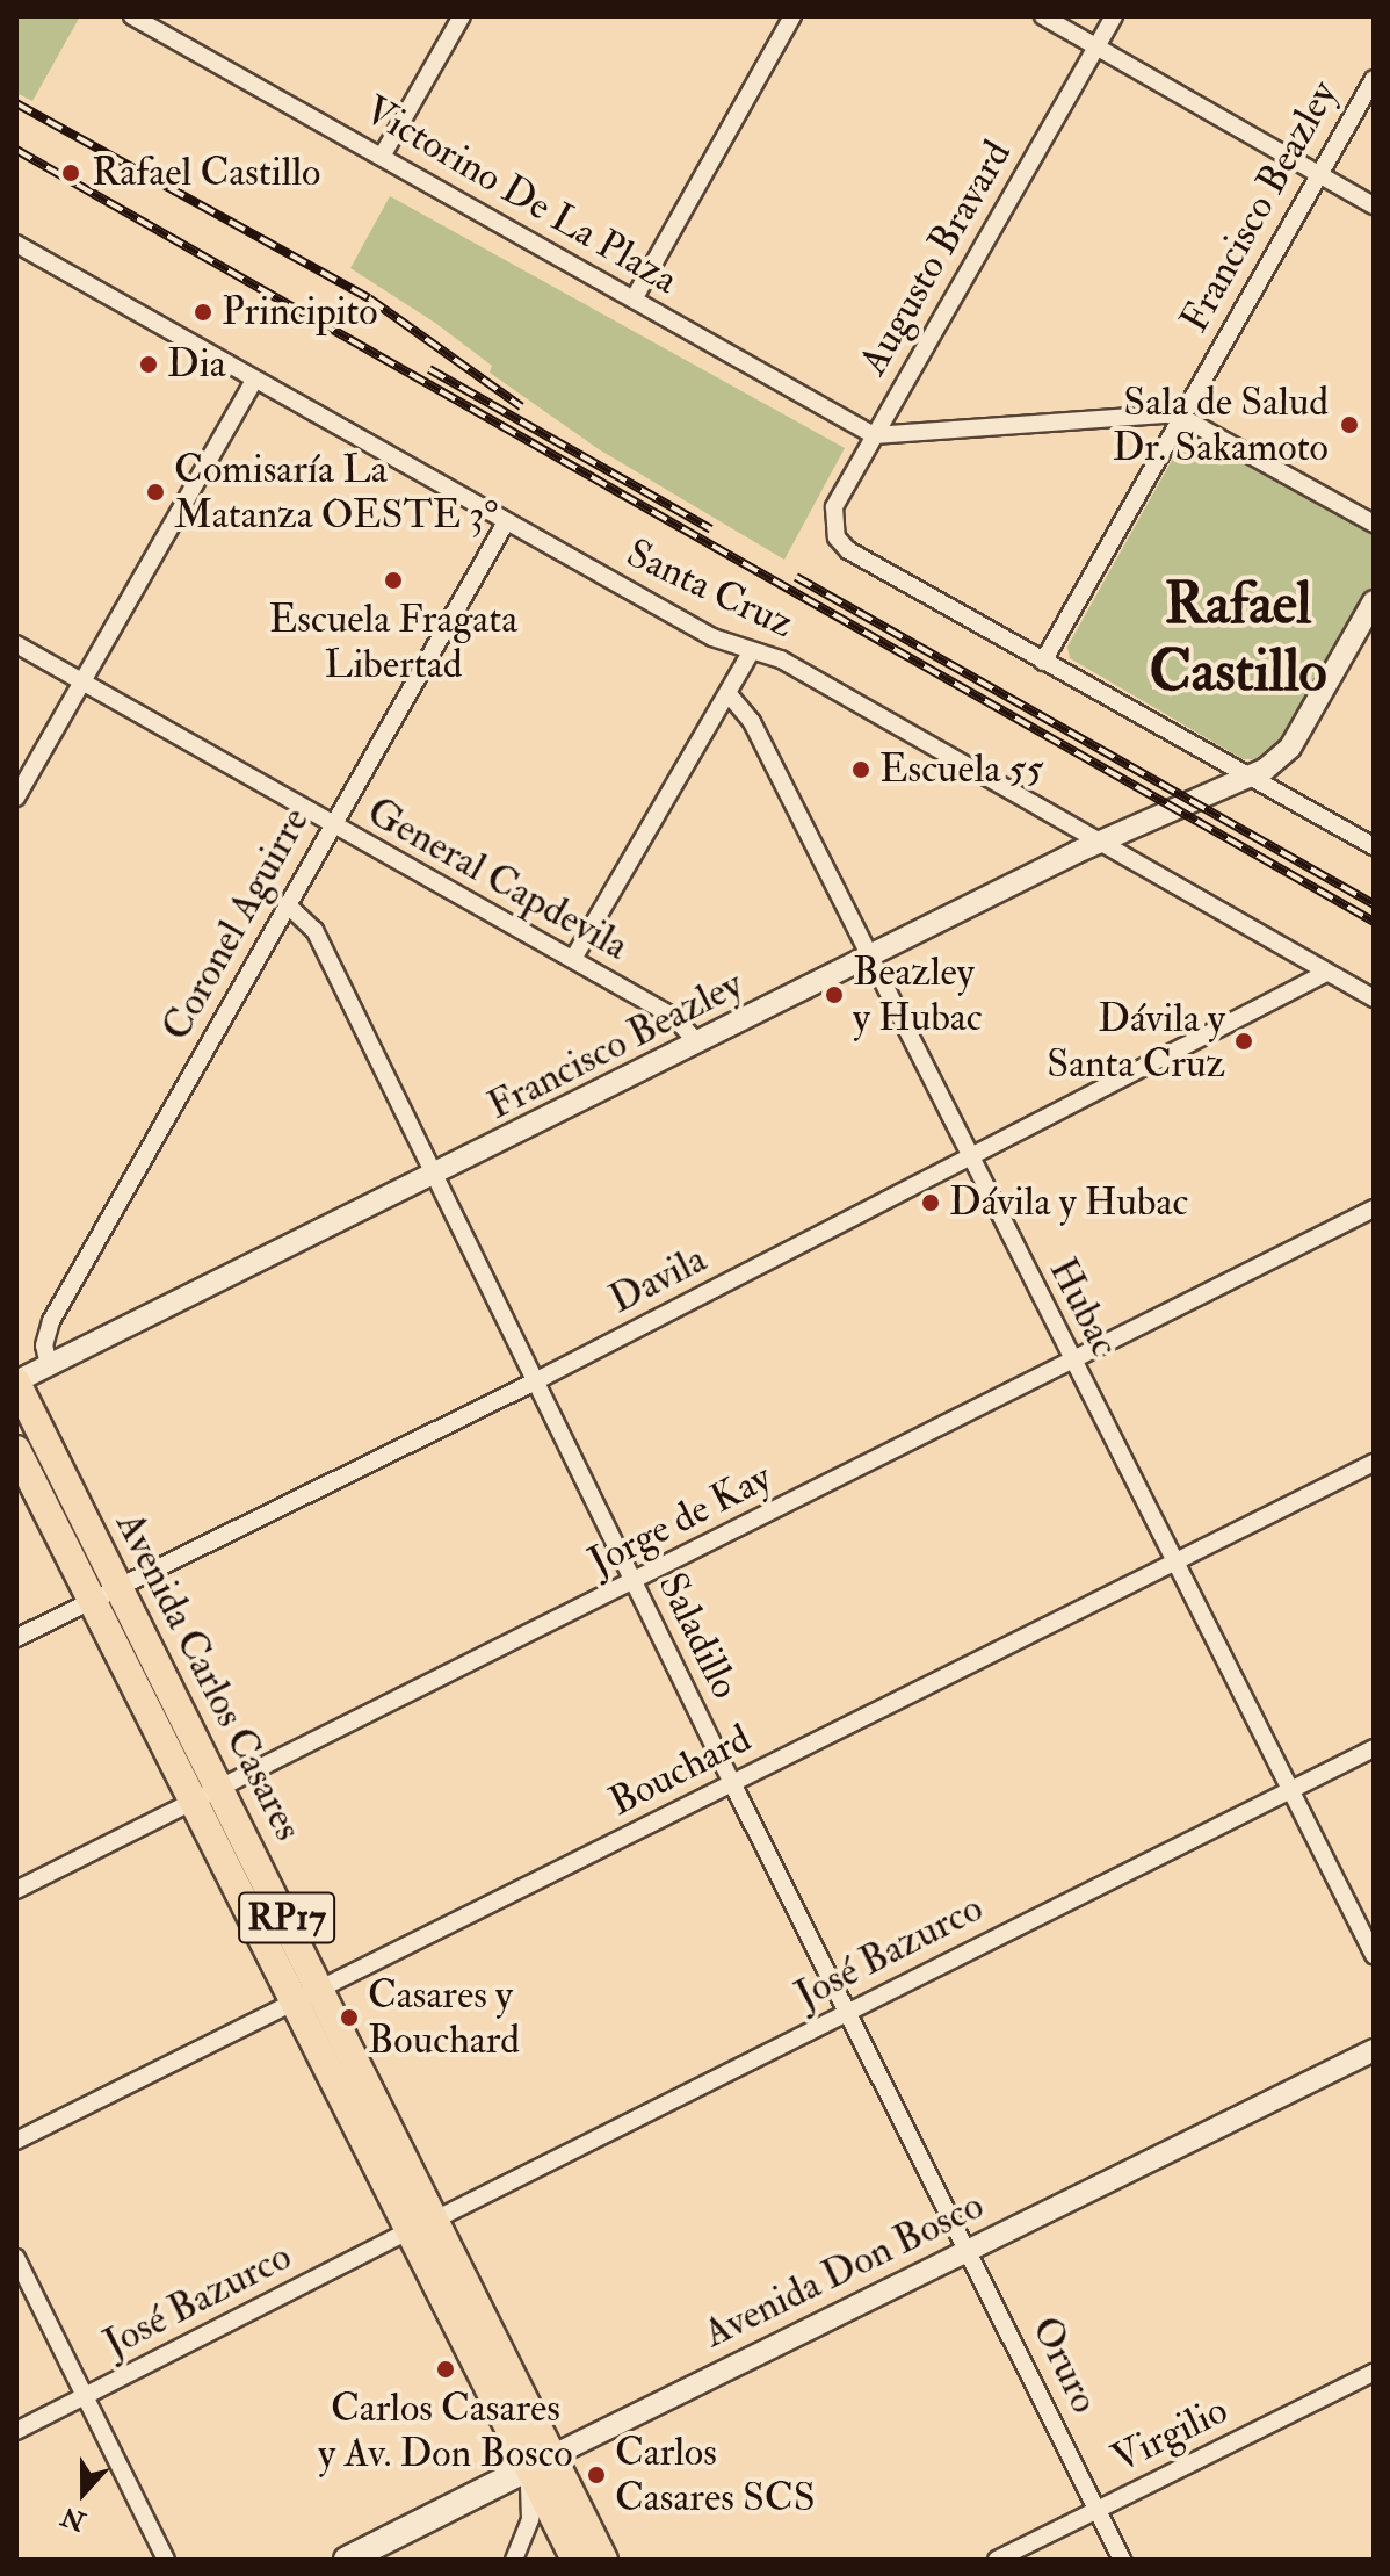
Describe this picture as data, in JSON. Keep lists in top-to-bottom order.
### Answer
{
  "streets": {
    "main road": ["Avenida Carlos Casares", "RP17", "Avenida Don Bosco"],
    "street": [
      "Victorino De La Plaza",
      "Francisco Beazley",
      "Augusto Bravard",
      "Santa Cruz",
      "General Capdevila",
      "Coronel Aguirre",
      "Davila",
      "Hubac",
      "Jorge de Kay",
      "Saladillo",
      "Bouchard",
      "José Bazurco",
      "Oruro",
      "Virgilio"
    ]
  },
  "crossings": [
    ["Victorino De La Plaza", "Augusto Bravard"],
    ["Francisco Beazley", "Augusto Bravard"],
    ["Francisco Beazley", "Santa Cruz"],
    ["Francisco Beazley", "General Capdevila"],
    ["Francisco Beazley", "Coronel Aguirre"],
    ["Francisco Beazley", "Hubac"],
    ["Francisco Beazley", "Saladillo"],
    ["Francisco Beazley", "Avenida Carlos Casares"],
    ["Santa Cruz", "Coronel Aguirre"],
    ["Santa Cruz", "Davila"],
    ["General Capdevila", "Coronel Aguirre"],
    ["Coronel Aguirre", "Saladillo"],
    ["Davila", "Hubac"],
    ["Davila", "Saladillo"],
    ["Davila", "Avenida Carlos Casares"],
    ["Hubac", "Jorge de Kay"],
    ["Hubac", "Bouchard"],
    ["Hubac", "José Bazurco"],
    ["Jorge de Kay", "Saladillo"],
    ["Jorge de Kay", "Avenida Carlos Casares"],
    ["Saladillo", "Bouchard"],
    ["Saladillo", "José Bazurco"],
    ["Saladillo", "Avenida Don Bosco"],
    ["Saladillo", "Oruro"],
    ["Avenida Carlos Casares", "Bouchard"],
    ["Avenida Carlos Casares", "RP17"],
    ["Avenida Carlos Casares", "José Bazurco"],
    ["Avenida Carlos Casares", "Avenida Don Bosco"],
    ["RP17", "Avenida Don Bosco"],
    ["Avenida Don Bosco", "Oruro"],
    ["Oruro", "Virgilio"]
  ],
  "districts": ["Rafael Castillo"],
  "places": [
    "Rafael Castillo",
    "Principito",
    "Dia",
    "Sala de Salud Dr. Sakamoto",
    "Comisaría La Matanza OESTE 3°",
    "Escuela Fragata Libertad",
    "Escuela 55",
    "Beazley y Hubac",
    "Dávila y Santa Cruz",
    "Dávila y Hubac",
    "Casares y Bouchard",
    "Carlos Casares y Av. Don Bosco",
    "Carlos Casares SCS"
  ],
  "north": "bottom"
}
